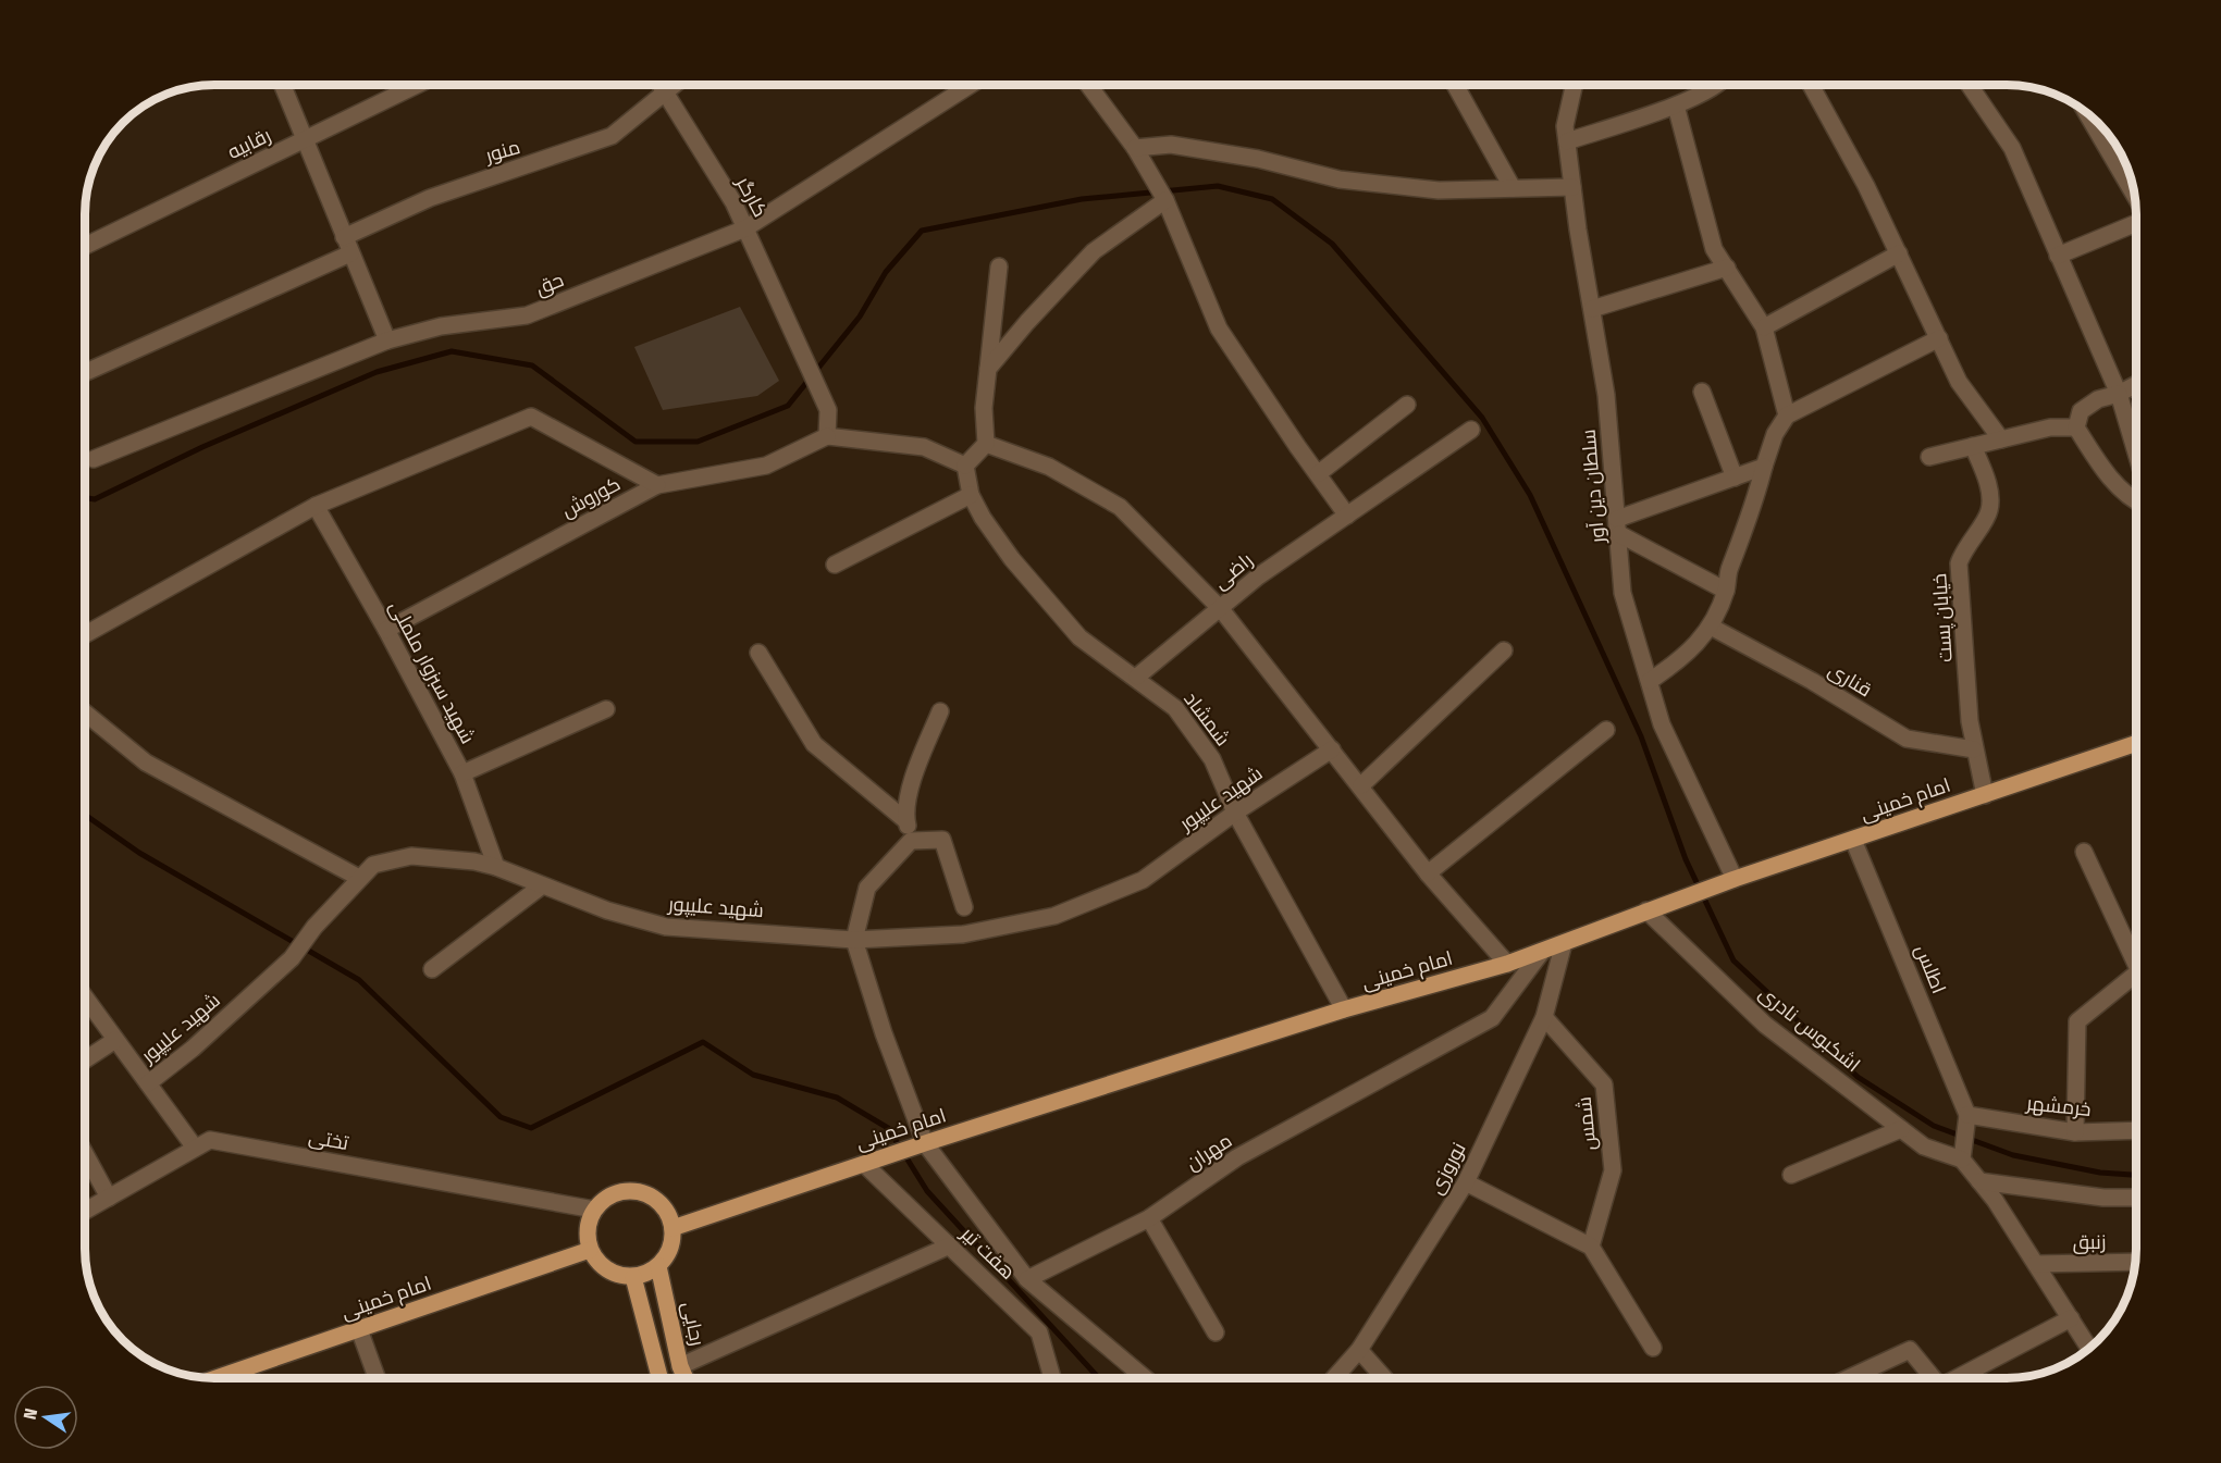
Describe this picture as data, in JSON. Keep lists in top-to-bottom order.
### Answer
{
  "streets": {
    "main road": ["امام خمینی", "رجایی"],
    "street": [
      "رقابیه",
      "منور",
      "کارگر",
      "حق",
      "سلطان دین آور",
      "کوروش",
      "راضی",
      "خیابان پست",
      "شهید سبزوار ململی",
      "قناری",
      "شمشاد",
      "شهید علیپور",
      "اطلس",
      "اشکبوس نادری",
      "خرمشهر",
      "شمس",
      "تختی",
      "مهران",
      "نوروزی",
      "زنبق",
      "هفت تیر"
    ]
  },
  "crossings": [
    ["منور", "کارگر"],
    ["کارگر", "حق"],
    ["کارگر", "کوروش"],
    ["سلطان دین آور", "امام خمینی"],
    ["کوروش", "شهید سبزوار ململی"],
    ["راضی", "شهید علیپور"],
    ["راضی", "امام خمینی"],
    ["خیابان پست", "قناری"],
    ["خیابان پست", "امام خمینی"],
    ["شهید سبزوار ململی", "شهید علیپور"],
    ["شمشاد", "شهید علیپور"],
    ["شمشاد", "امام خمینی"],
    ["امام خمینی", "اطلس"],
    ["امام خمینی", "اشکبوس نادری"],
    ["امام خمینی", "تختی"],
    ["امام خمینی", "مهران"],
    ["امام خمینی", "نوروزی"],
    ["امام خمینی", "هفت تیر"],
    ["امام خمینی", "رجایی"],
    ["اطلس", "خرمشهر"],
    ["شمس", "نوروزی"],
    ["تختی", "رجایی"]
  ],
  "north": "left"
}
